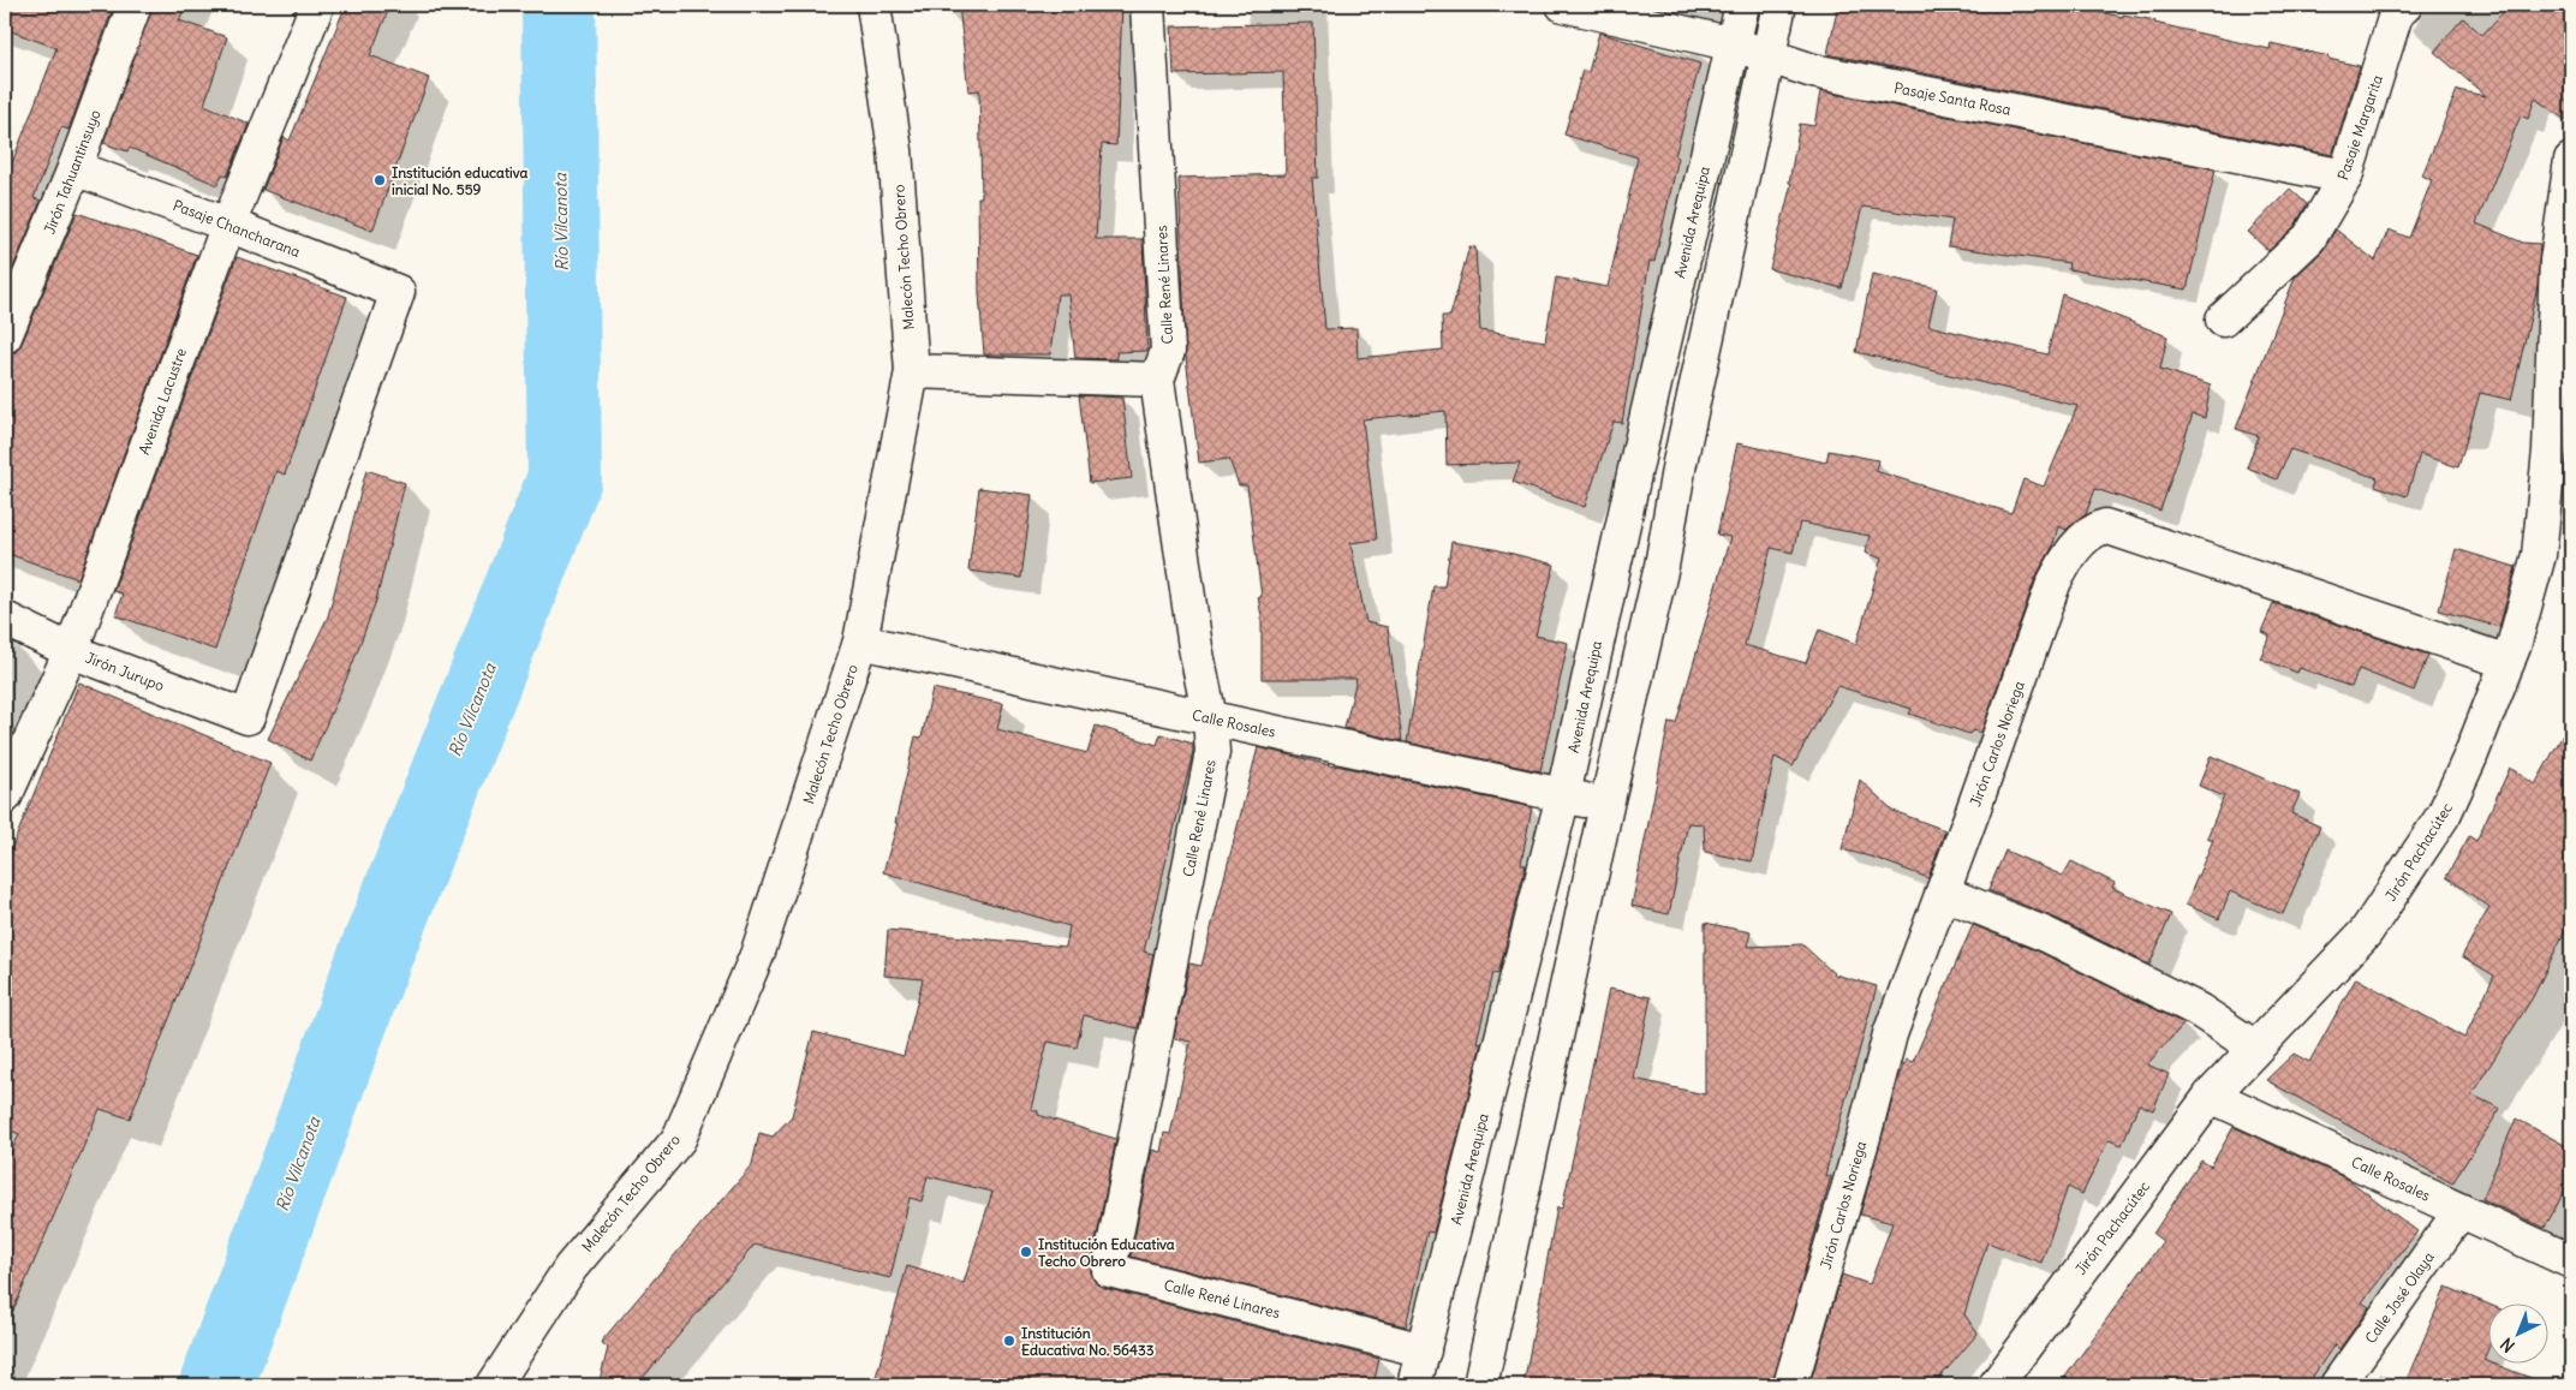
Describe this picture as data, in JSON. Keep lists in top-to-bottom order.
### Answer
{
  "streets": {
    "street": [
      "Pasaje Santa Rosa",
      "Pasaje Margarita",
      "Jirón Tahuantinsuyo",
      "Avenida Arequipa",
      "Pasaje Chancharana",
      "Malecón Techo Obrero",
      "Calle René Linares",
      "Avenida Lacustre",
      "Jirón Jurupo",
      "Calle Rosales",
      "Jirón Carlos Noriega",
      "Jirón Pachacútec",
      "Calle José Olaya"
    ]
  },
  "crossings": [
    ["Pasaje Santa Rosa", "Pasaje Margarita"],
    ["Pasaje Santa Rosa", "Avenida Arequipa"],
    ["Jirón Tahuantinsuyo", "Pasaje Chancharana"],
    ["Avenida Arequipa", "Calle René Linares"],
    ["Avenida Arequipa", "Calle Rosales"],
    ["Pasaje Chancharana", "Avenida Lacustre"],
    ["Pasaje Chancharana", "Jirón Jurupo"],
    ["Malecón Techo Obrero", "Calle Rosales"],
    ["Calle René Linares", "Calle Rosales"],
    ["Avenida Lacustre", "Jirón Jurupo"],
    ["Calle Rosales", "Jirón Pachacútec"],
    ["Calle Rosales", "Calle José Olaya"],
    ["Jirón Carlos Noriega", "Jirón Pachacútec"]
  ],
  "water": ["Río Vilcanota"],
  "places": ["Institución educativa inicial No. 559", "Institución Educativa Techo Obrero", "Institución Educativa No. 56433"],
  "north": "bottom left"
}
